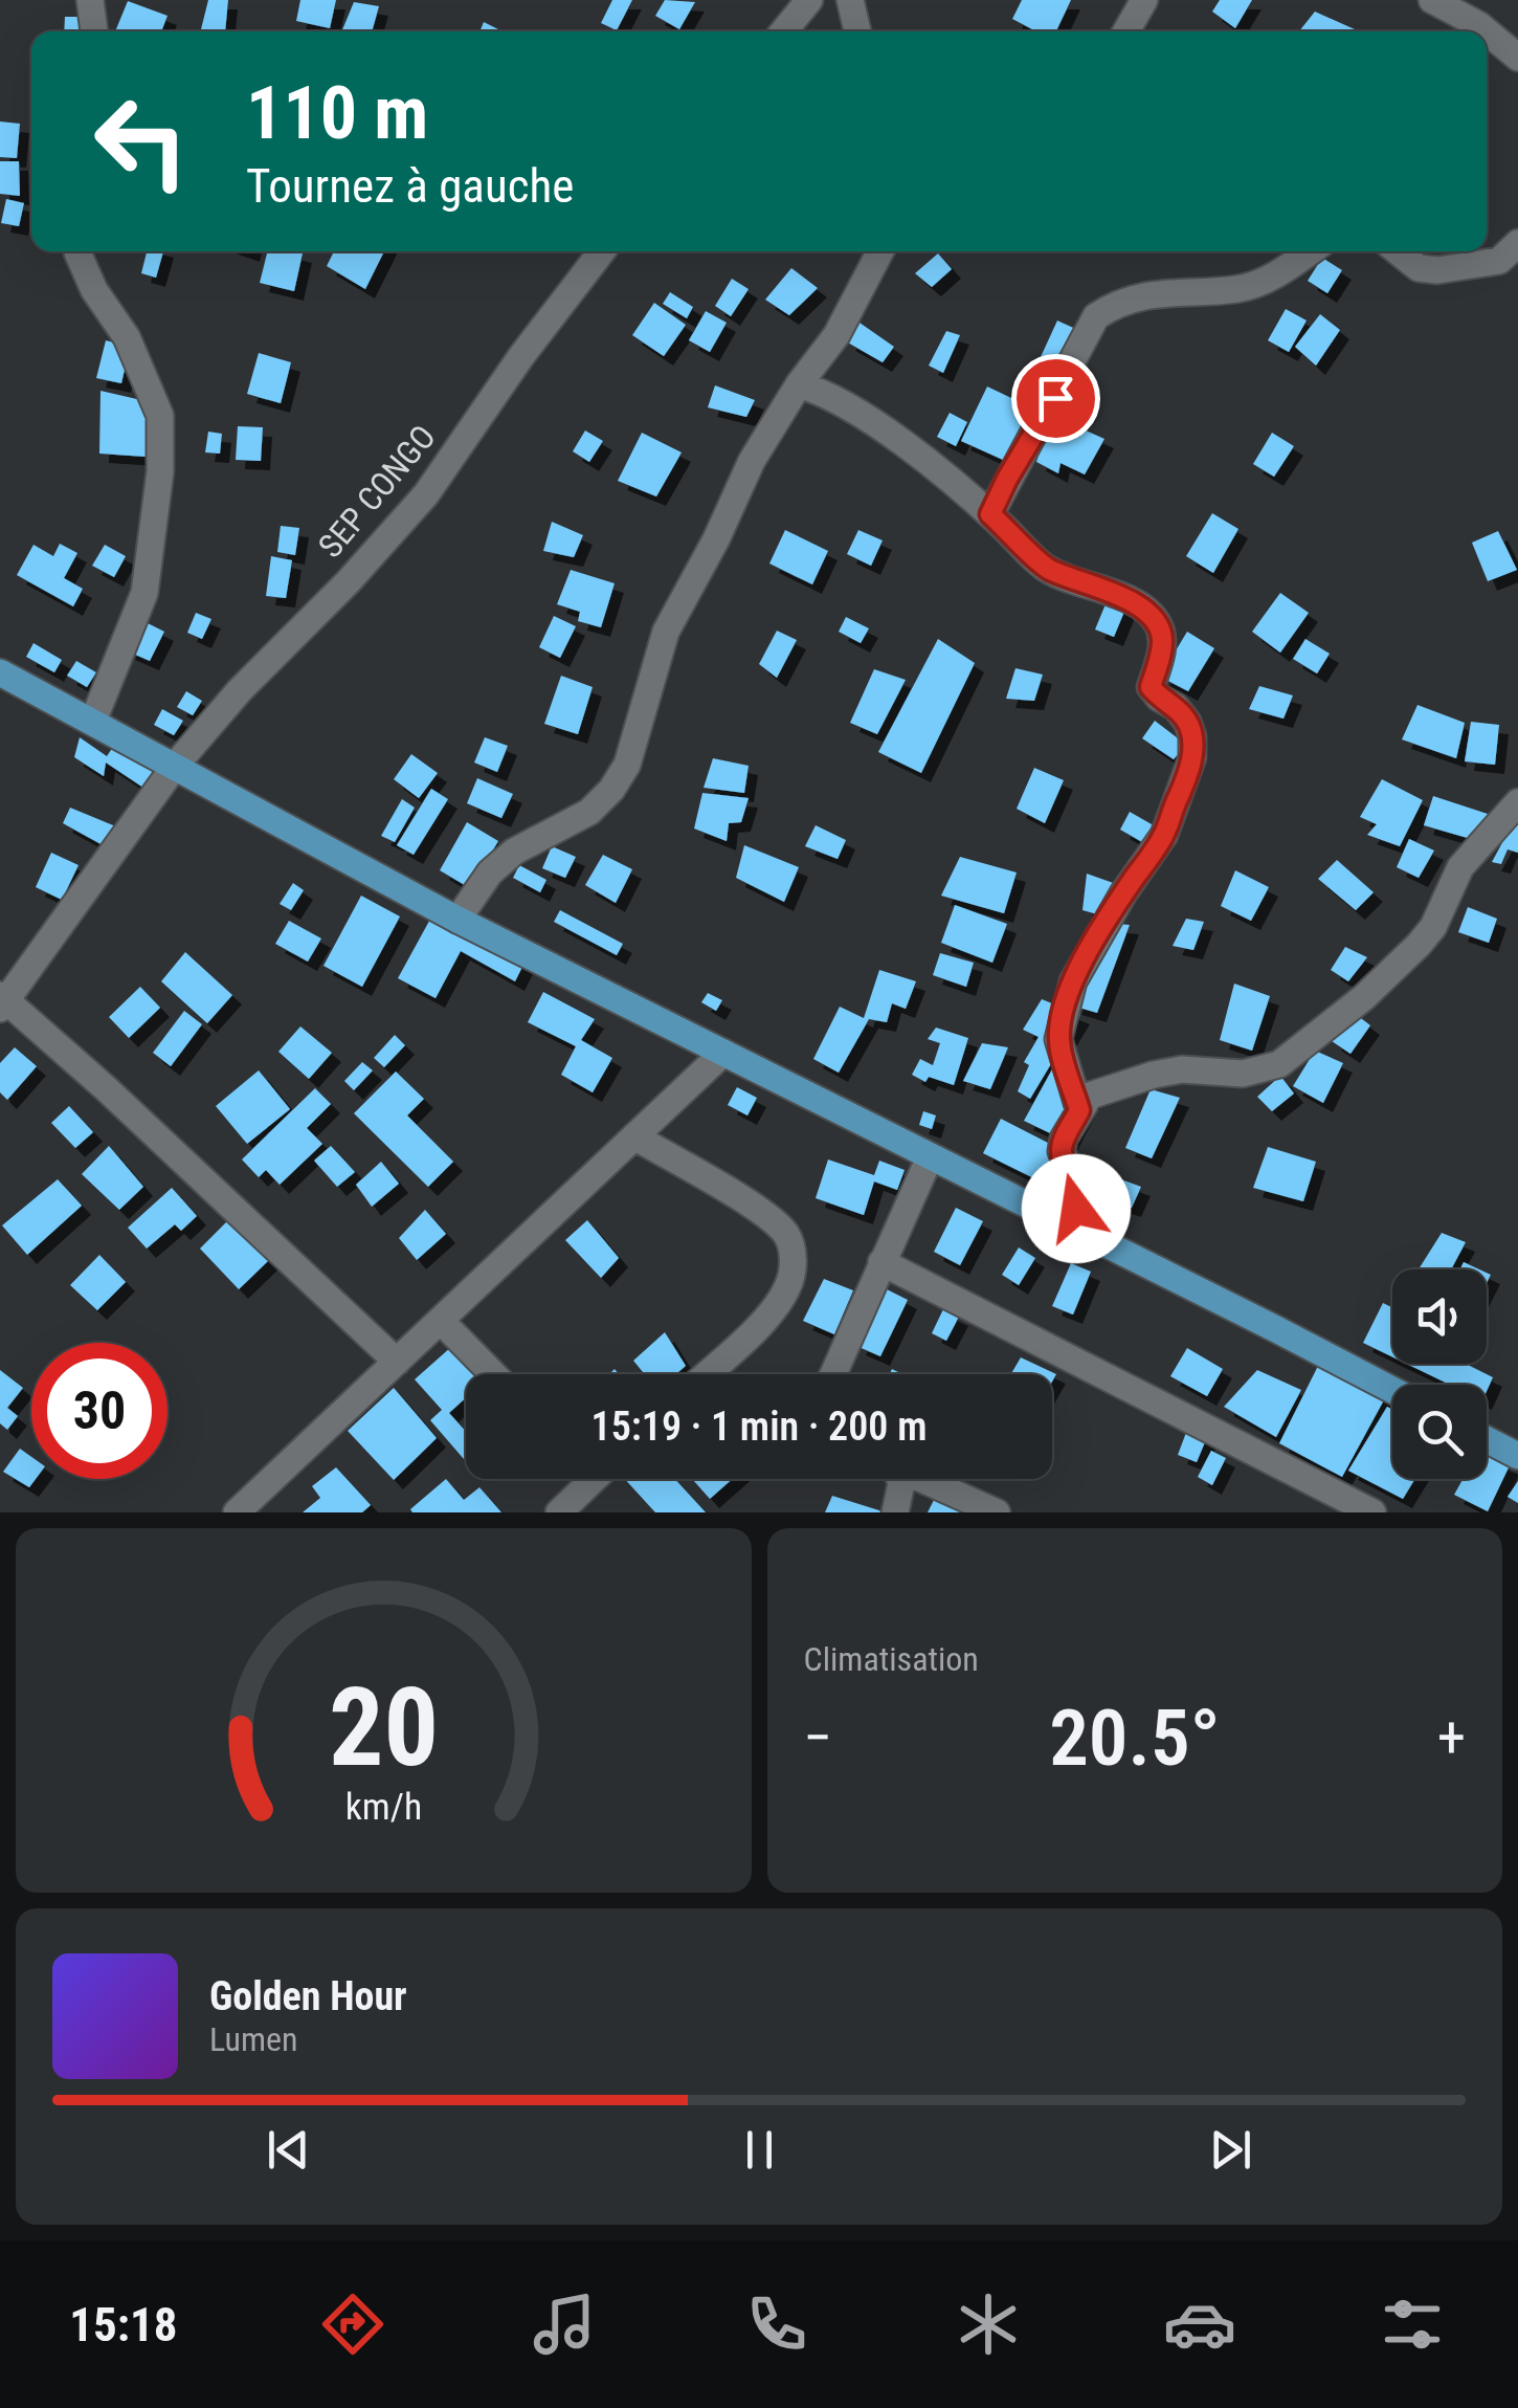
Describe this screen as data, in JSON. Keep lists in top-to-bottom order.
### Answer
{
  "streets": {
    "street": ["SEP CONGO"]
  },
  "page": {
    "turn": ["110 m", "Tournez à gauche"],
    "limit": "30",
    "trip": "15:19 · 1 min · 200 m",
    "tile": "Climatisation",
    "heat": ["−", "20.5°", "+"],
    "song": ["Golden Hour", "Lumen"],
    "tabs": "15:18",
    "gauge": ["20", "km/h"]
  }
}
